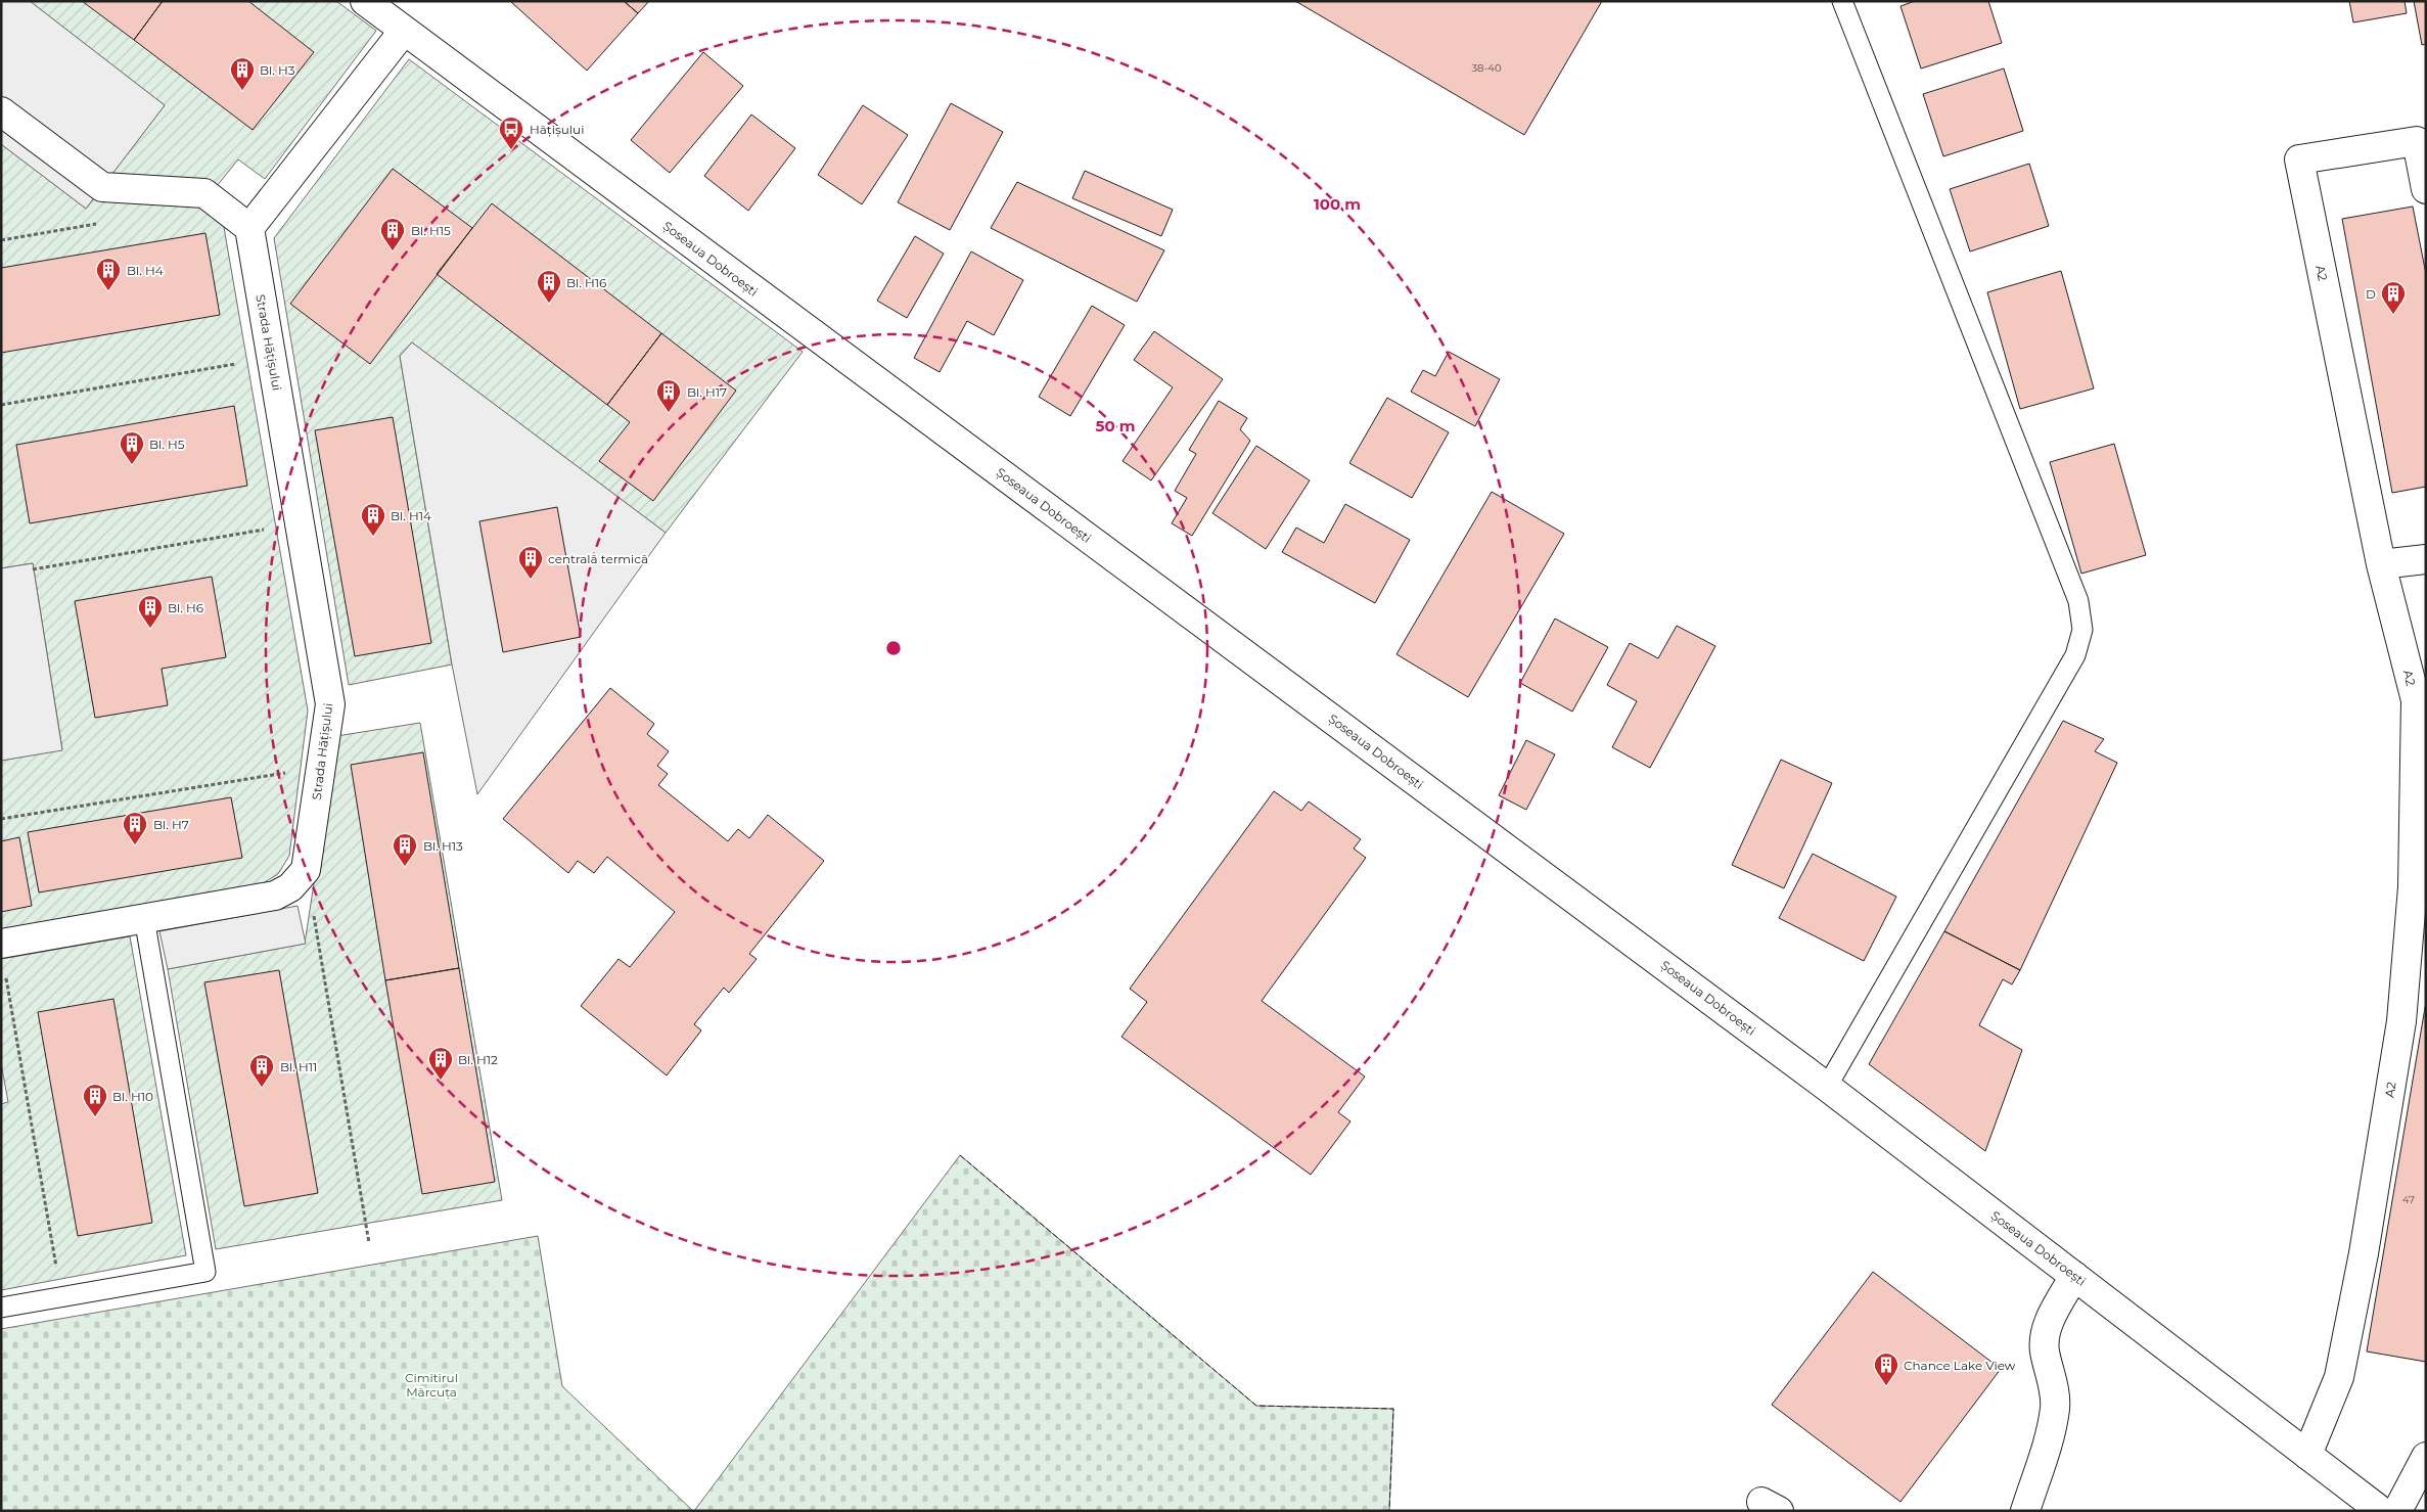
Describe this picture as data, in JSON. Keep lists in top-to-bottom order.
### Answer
{
  "streets": {
    "street": ["Șoseaua Dobroești", "A2", "Strada Hățișului"]
  },
  "crossings": [
    ["Șoseaua Dobroești", "A2"]
  ],
  "parks": ["Cimitirul Mărcuța"],
  "places": {
    "building": [
      "Bl. H3",
      "Bl. H15",
      "Bl. H4",
      "Bl. H16",
      "D",
      "Bl. H17",
      "Bl. H5",
      "Bl. H14",
      "centrală termică",
      "Bl. H6",
      "Bl. H7",
      "Bl. H13",
      "Bl. H12",
      "Bl. H11",
      "Bl. H10",
      "Chance Lake View"
    ],
    "bus stop": ["Hățișului"]
  },
  "house_numbers": ["38-40", "47"],
  "rings": ["100 m", "50 m"]
}
